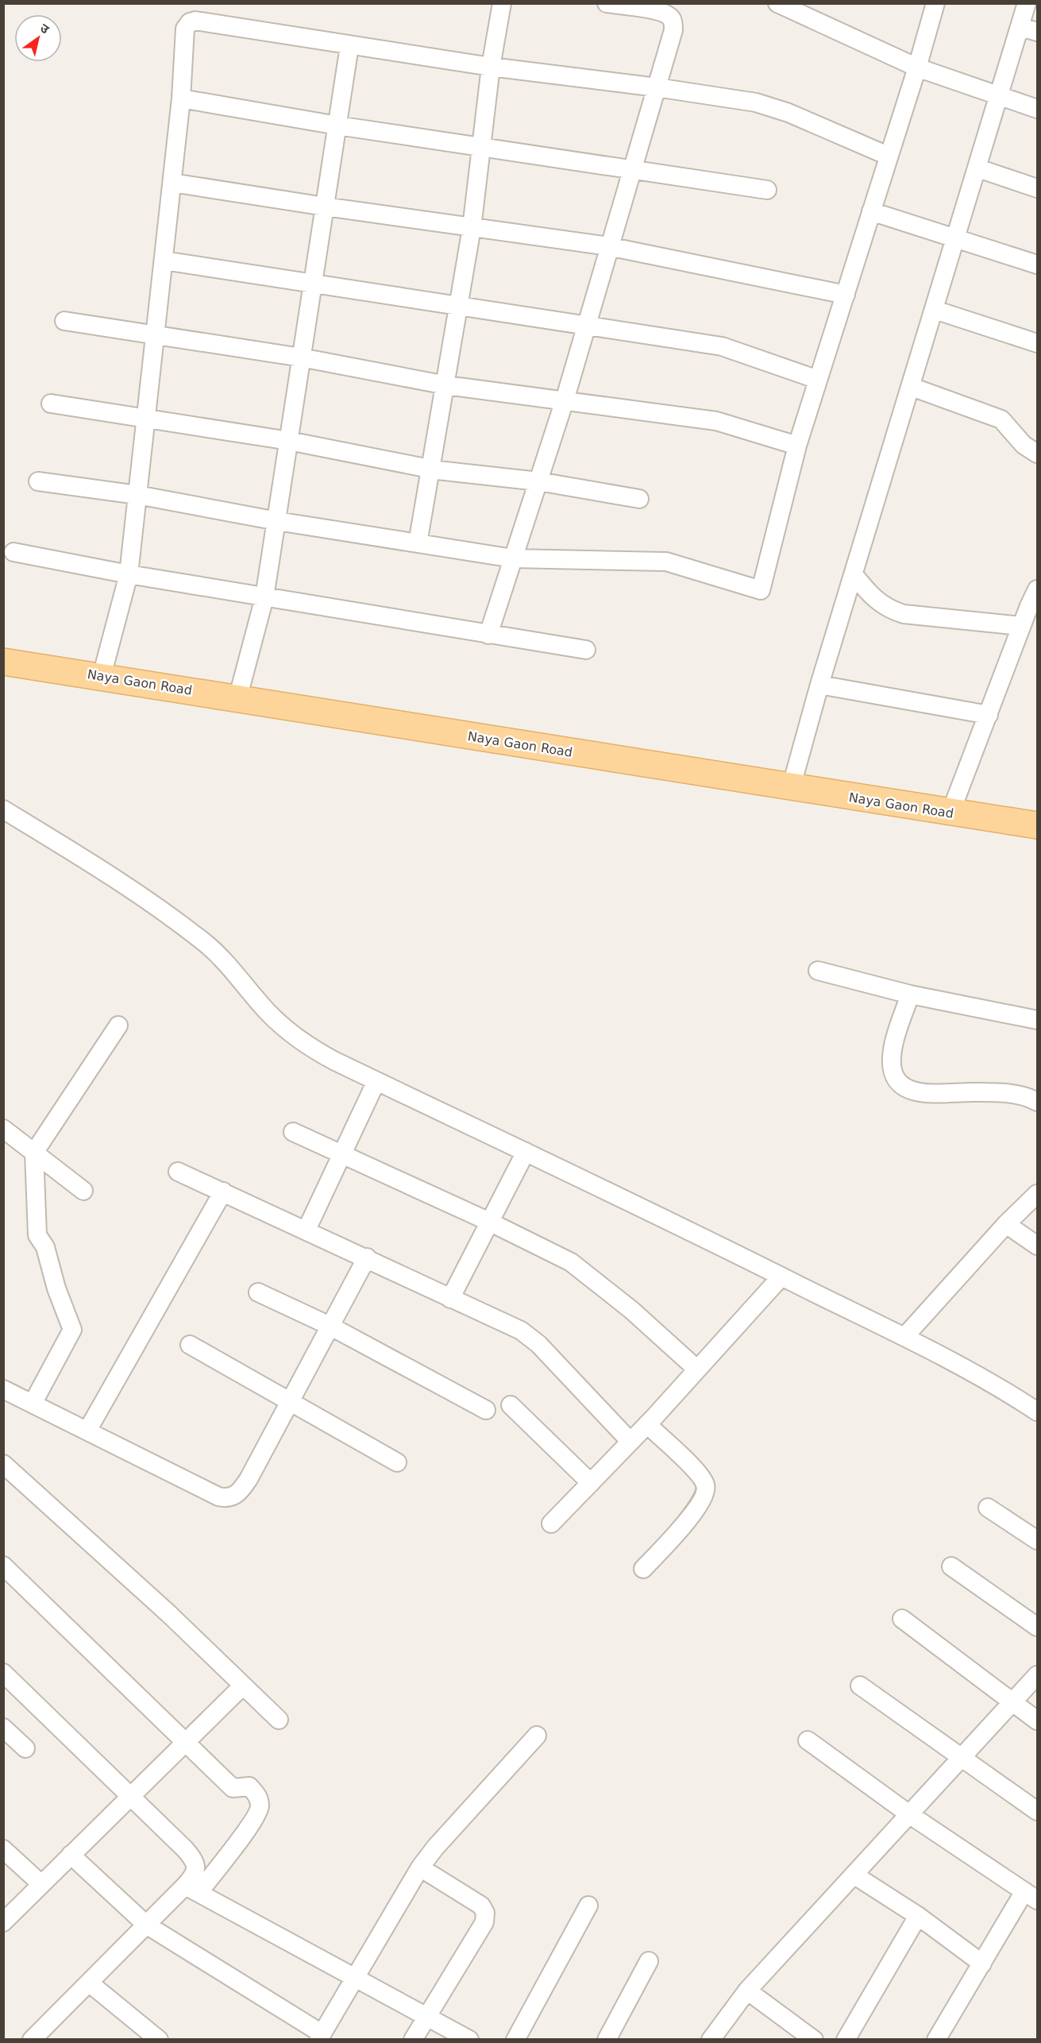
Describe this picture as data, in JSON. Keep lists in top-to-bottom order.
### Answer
{
  "streets": {
    "main road": ["Naya Gaon Road"]
  },
  "north": "top right"
}
